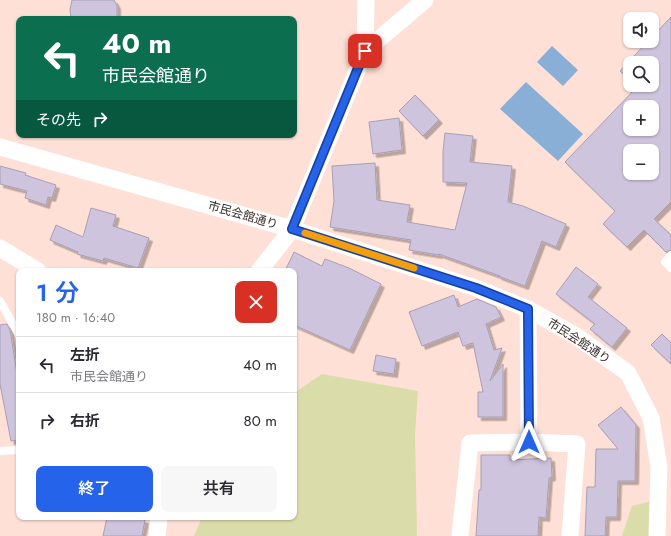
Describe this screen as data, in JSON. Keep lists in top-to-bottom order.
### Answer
{
  "streets": {
    "street": ["市民会館通り"]
  },
  "page": {
    "map_buttons": ["+", "−"],
    "turn": ["40 m", "市民会館通り"],
    "then": "その先",
    "heading": ["1 分", "180 m · 16:40"],
    "list": [
      {
        "name": "左折",
        "note": "市民会館通り",
        "value": "40 m"
      },
      {
        "name": "右折",
        "value": "80 m"
      }
    ],
    "buttons": ["終了", "共有"]
  }
}
